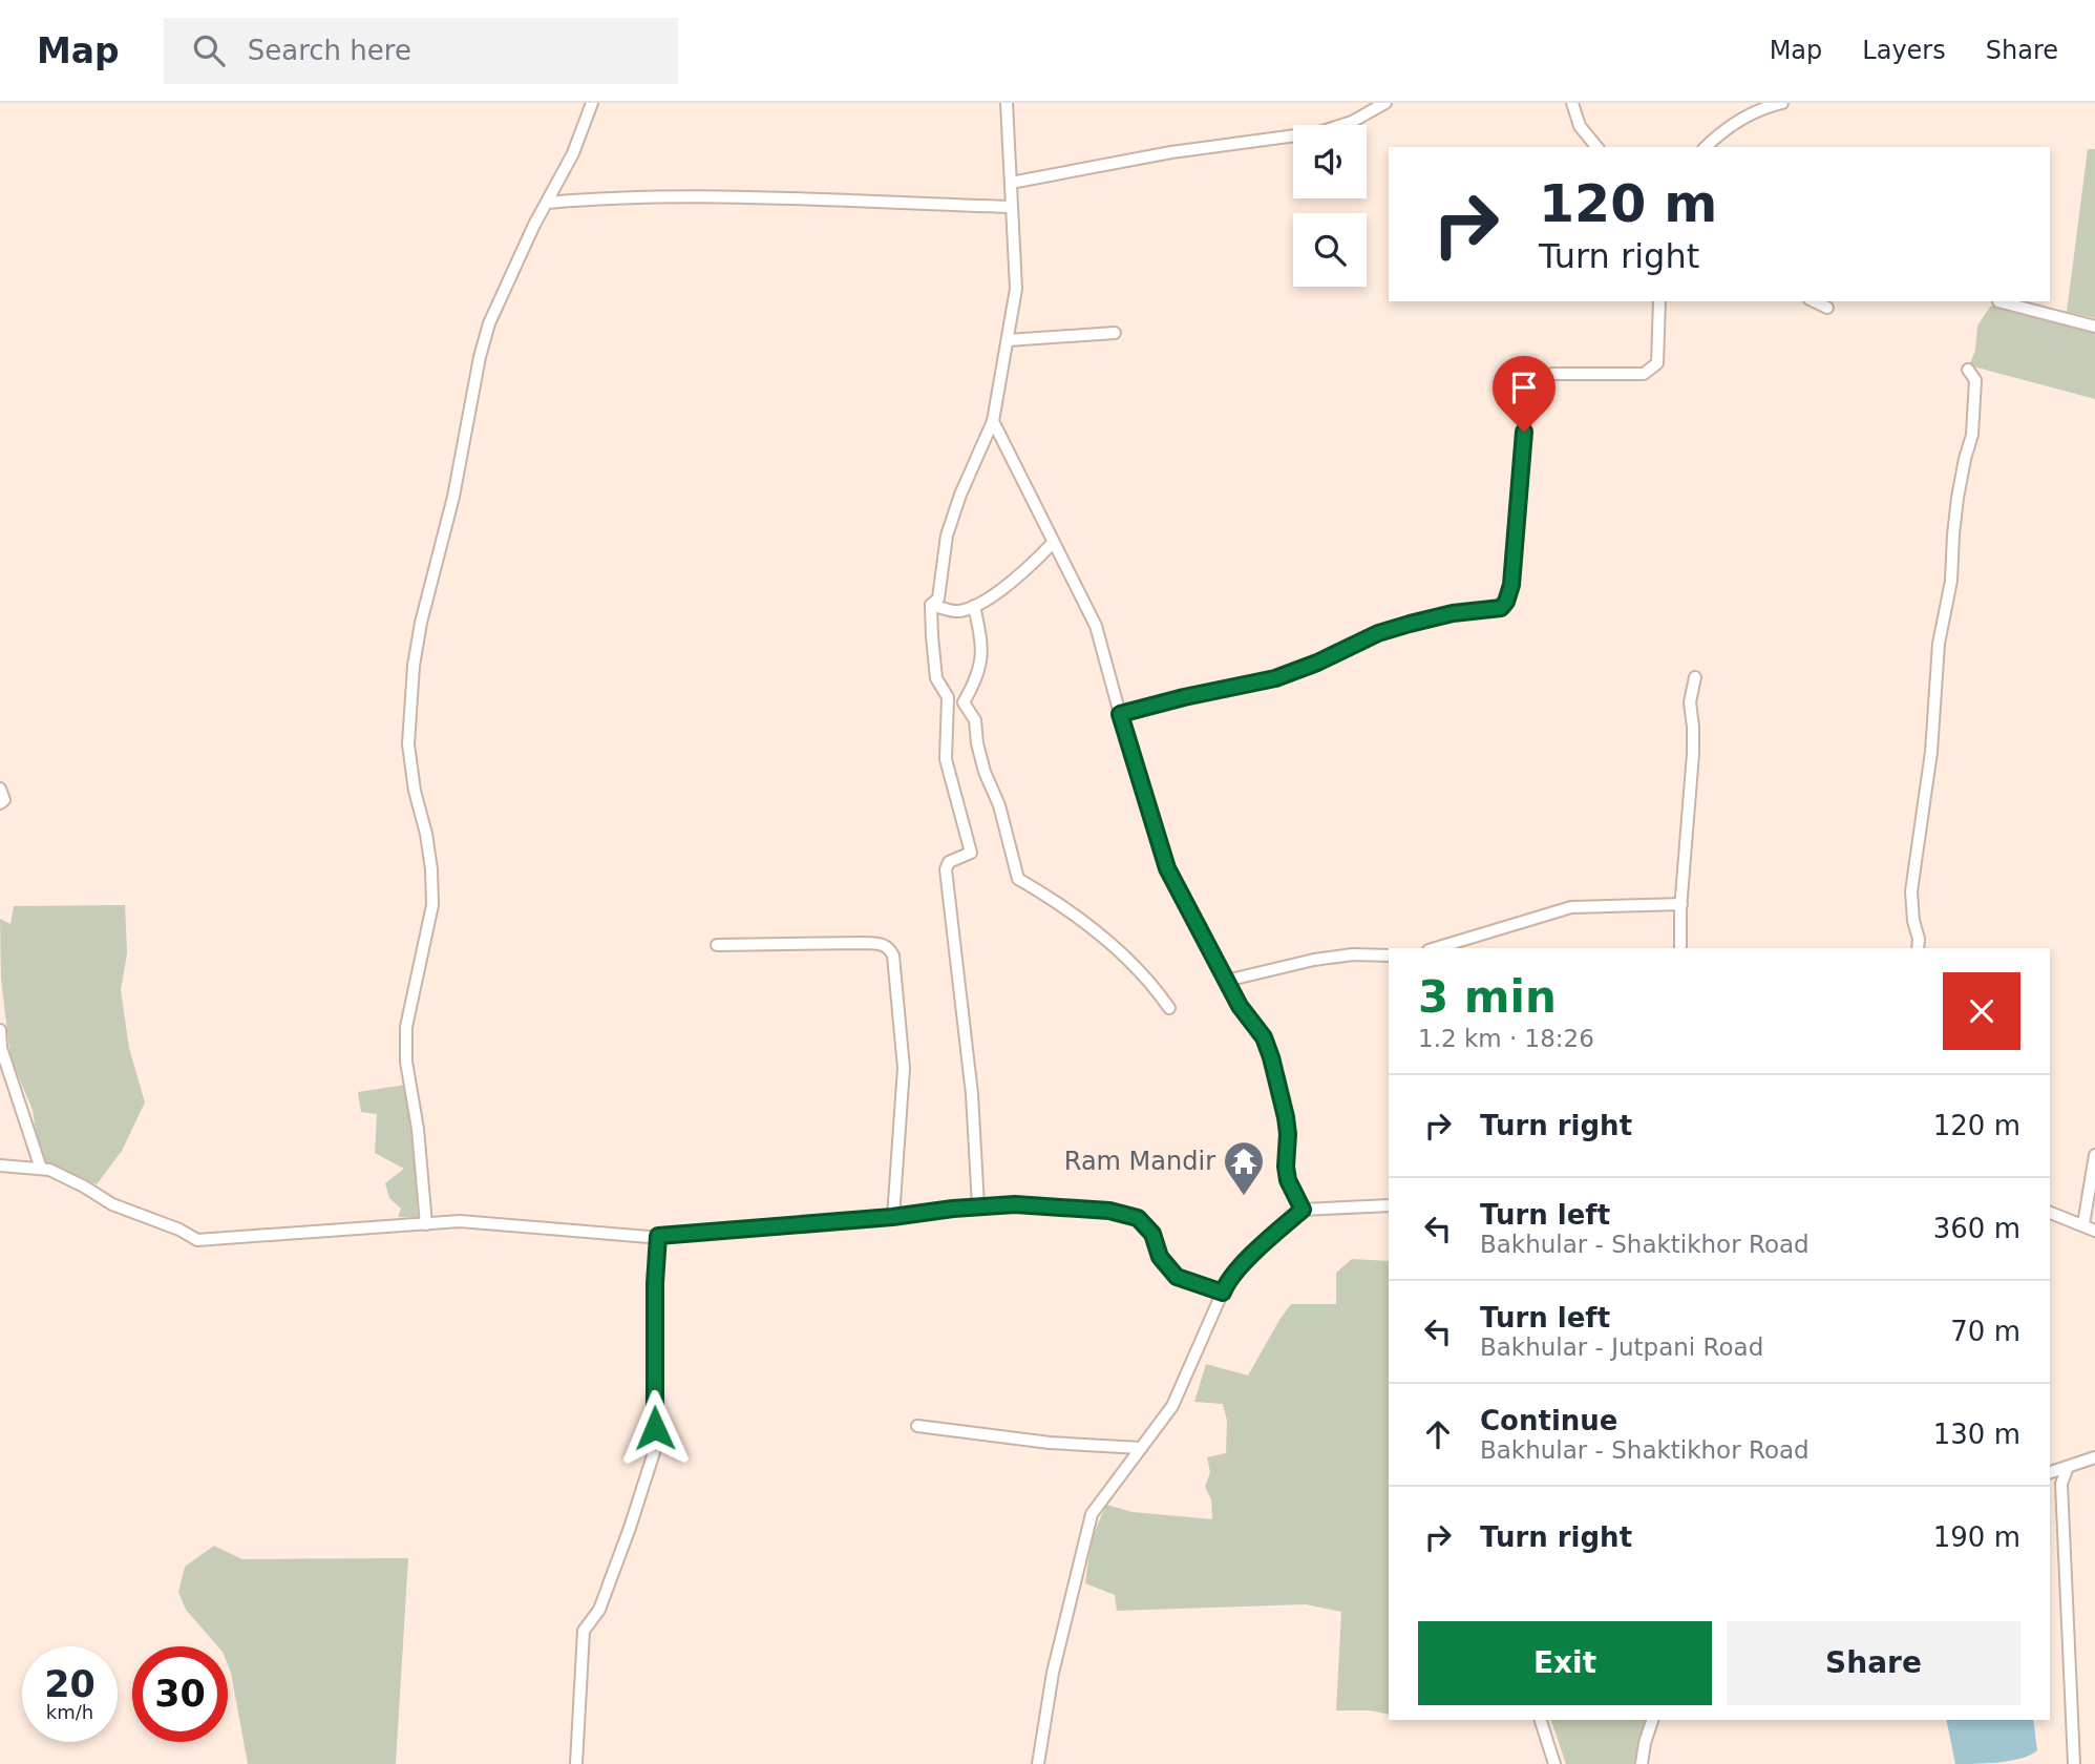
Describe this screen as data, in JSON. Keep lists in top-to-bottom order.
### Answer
{
  "places": {
    "temple": ["Ram Mandir"]
  },
  "page": {
    "header": "Map",
    "search": "Search here",
    "nav": ["Map", "Layers", "Share"],
    "turn": ["120 m", "Turn right"],
    "heading": ["3 min", "1.2 km · 18:26"],
    "list": [
      {
        "name": "Turn right",
        "value": "120 m"
      },
      {
        "name": "Turn left",
        "note": "Bakhular - Shaktikhor Road",
        "value": "360 m"
      },
      {
        "name": "Turn left",
        "note": "Bakhular - Jutpani Road",
        "value": "70 m"
      },
      {
        "name": "Continue",
        "note": "Bakhular - Shaktikhor Road",
        "value": "130 m"
      },
      {
        "name": "Turn right",
        "value": "190 m"
      }
    ],
    "buttons": ["Exit", "Share"],
    "speed": "20 km/h",
    "limit": "30"
  }
}
